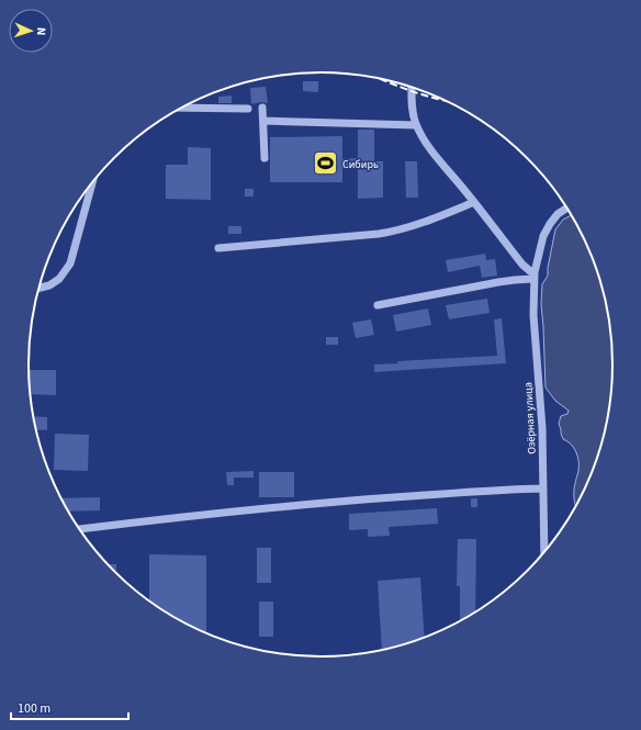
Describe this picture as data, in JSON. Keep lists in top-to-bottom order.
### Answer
{
  "streets": {
    "street": ["Озёрная улица"]
  },
  "places": {
    "sports": ["Сибирь"]
  },
  "scale_bar": "100 m",
  "north": "right"
}
